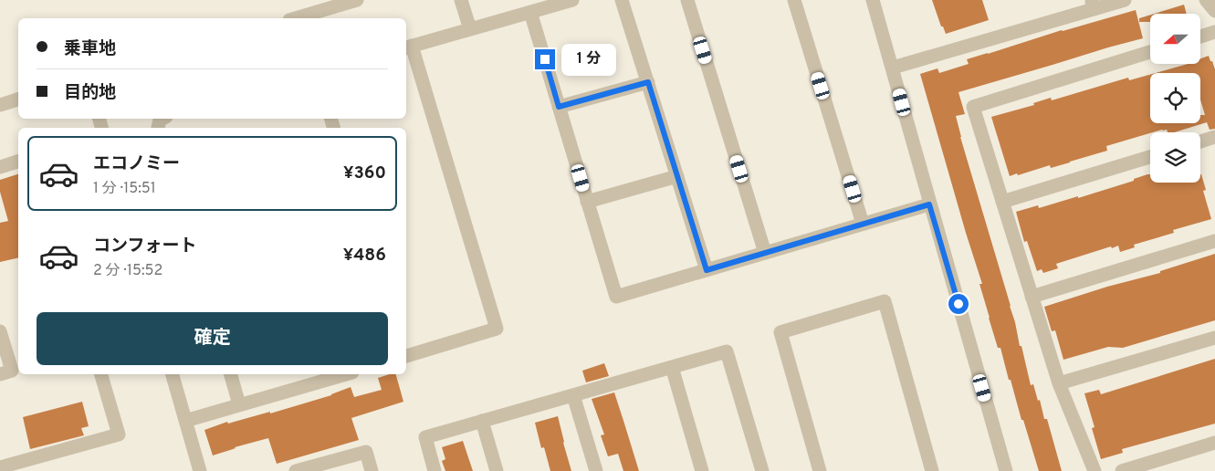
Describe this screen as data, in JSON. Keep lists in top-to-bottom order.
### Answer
{
  "north": "left",
  "page": {
    "banner": ["乗車地", "目的地"],
    "bubble": "1 分",
    "list": [
      {
        "name": "エコノミー",
        "note": "1 分 · 15:51",
        "value": "¥360"
      },
      {
        "name": "コンフォート",
        "note": "2 分 · 15:52",
        "value": "¥486"
      }
    ],
    "buttons": "確定"
  }
}
